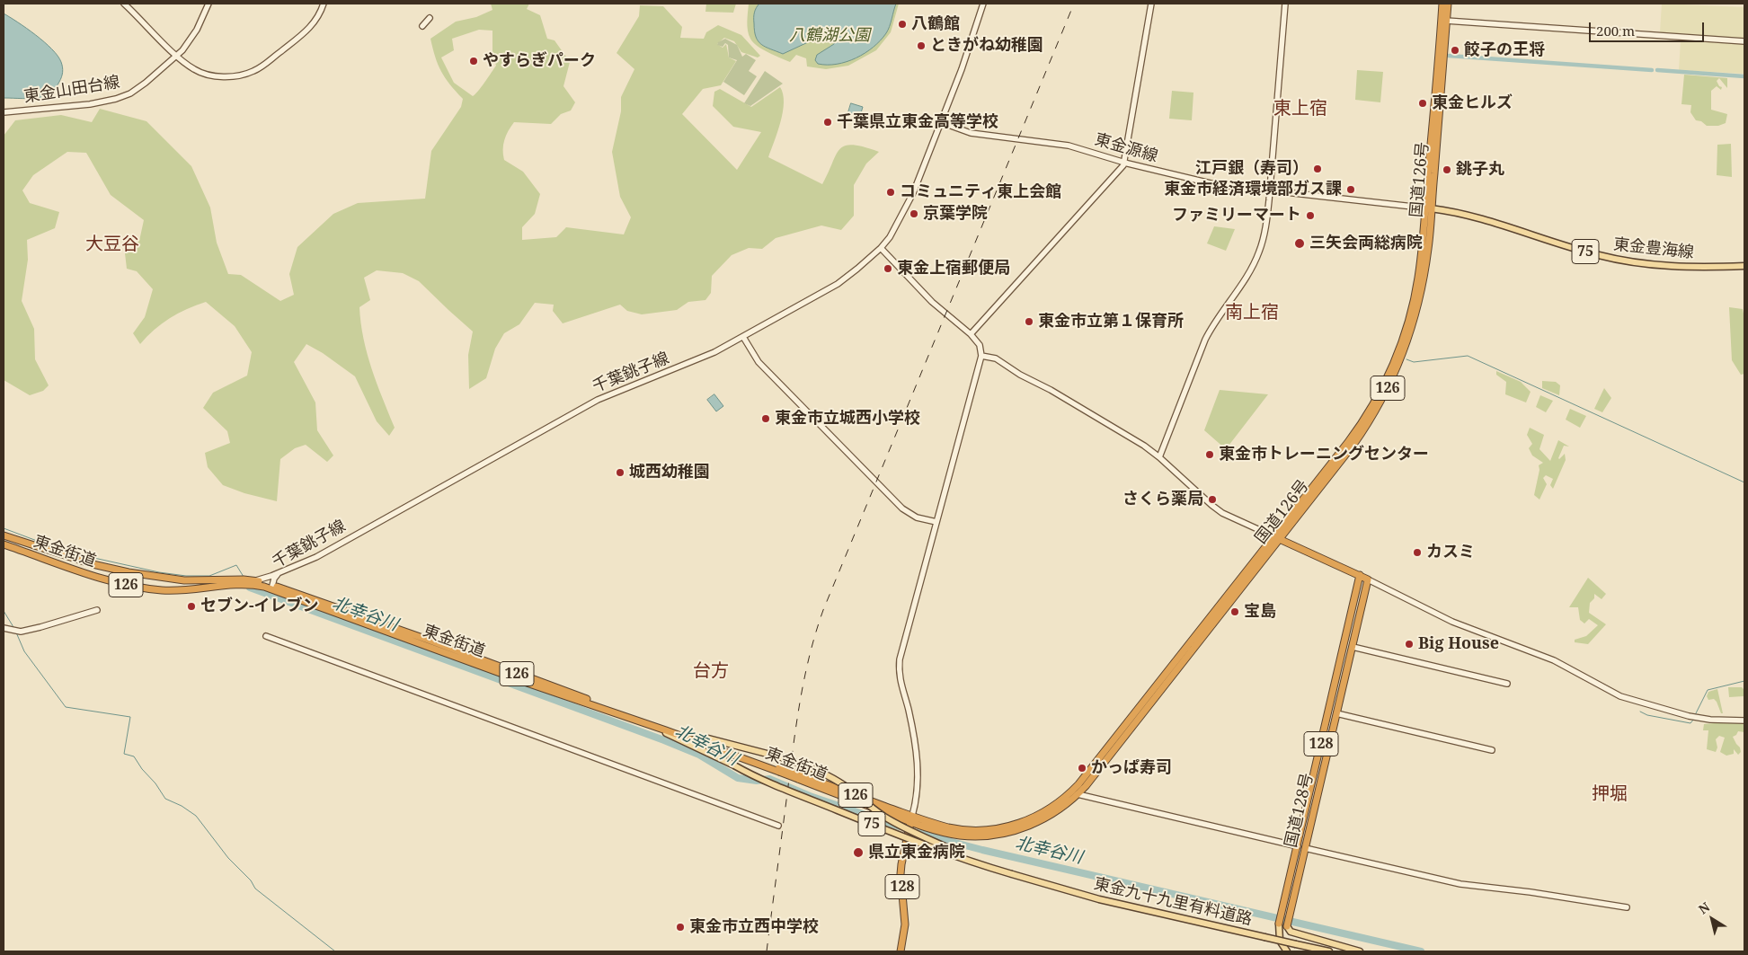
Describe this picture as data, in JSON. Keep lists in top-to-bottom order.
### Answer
{
  "streets": {
    "highway": [
      "国道126号",
      "126",
      "東金街道",
      "128",
      "国道128号"
    ],
    "main road": ["東金豊海線", "75", "東金九十九里有料道路"],
    "street": ["東金山田台線", "東金源線", "千葉銚子線"]
  },
  "crossings": [
    ["東金源線", "国道126号"],
    ["東金源線", "東金豊海線"],
    ["東金源線", "千葉銚子線"],
    ["国道126号", "東金豊海線"],
    ["国道126号", "東金街道"],
    ["国道126号", "128"],
    ["千葉銚子線", "東金街道"],
    ["東金街道", "128"],
    ["東金街道", "東金九十九里有料道路"]
  ],
  "districts": [
    "東上宿",
    "大豆谷",
    "南上宿",
    "台方",
    "押堀"
  ],
  "water": ["北幸谷川"],
  "parks": ["八鶴湖公園"],
  "places": [
    "八鶴館",
    "ときがね幼稚園",
    "餃子の王将",
    "やすらぎパーク",
    "東金ヒルズ",
    "千葉県立東金高等学校",
    "江戸銀（寿司）",
    "銚子丸",
    "東金市経済環境部ガス課",
    "コミュニティ東上会館",
    "京葉学院",
    "ファミリーマート",
    "三矢会両総病院",
    "東金上宿郵便局",
    "東金市立第１保育所",
    "東金市立城西小学校",
    "東金市トレーニングセンター",
    "城西幼稚園",
    "さくら薬局",
    "カスミ",
    "セブン-イレブン",
    "宝島",
    "Big House",
    "かっぱ寿司",
    "県立東金病院",
    "東金市立西中学校"
  ],
  "scale_bar": "200 m",
  "north": "top left"
}
